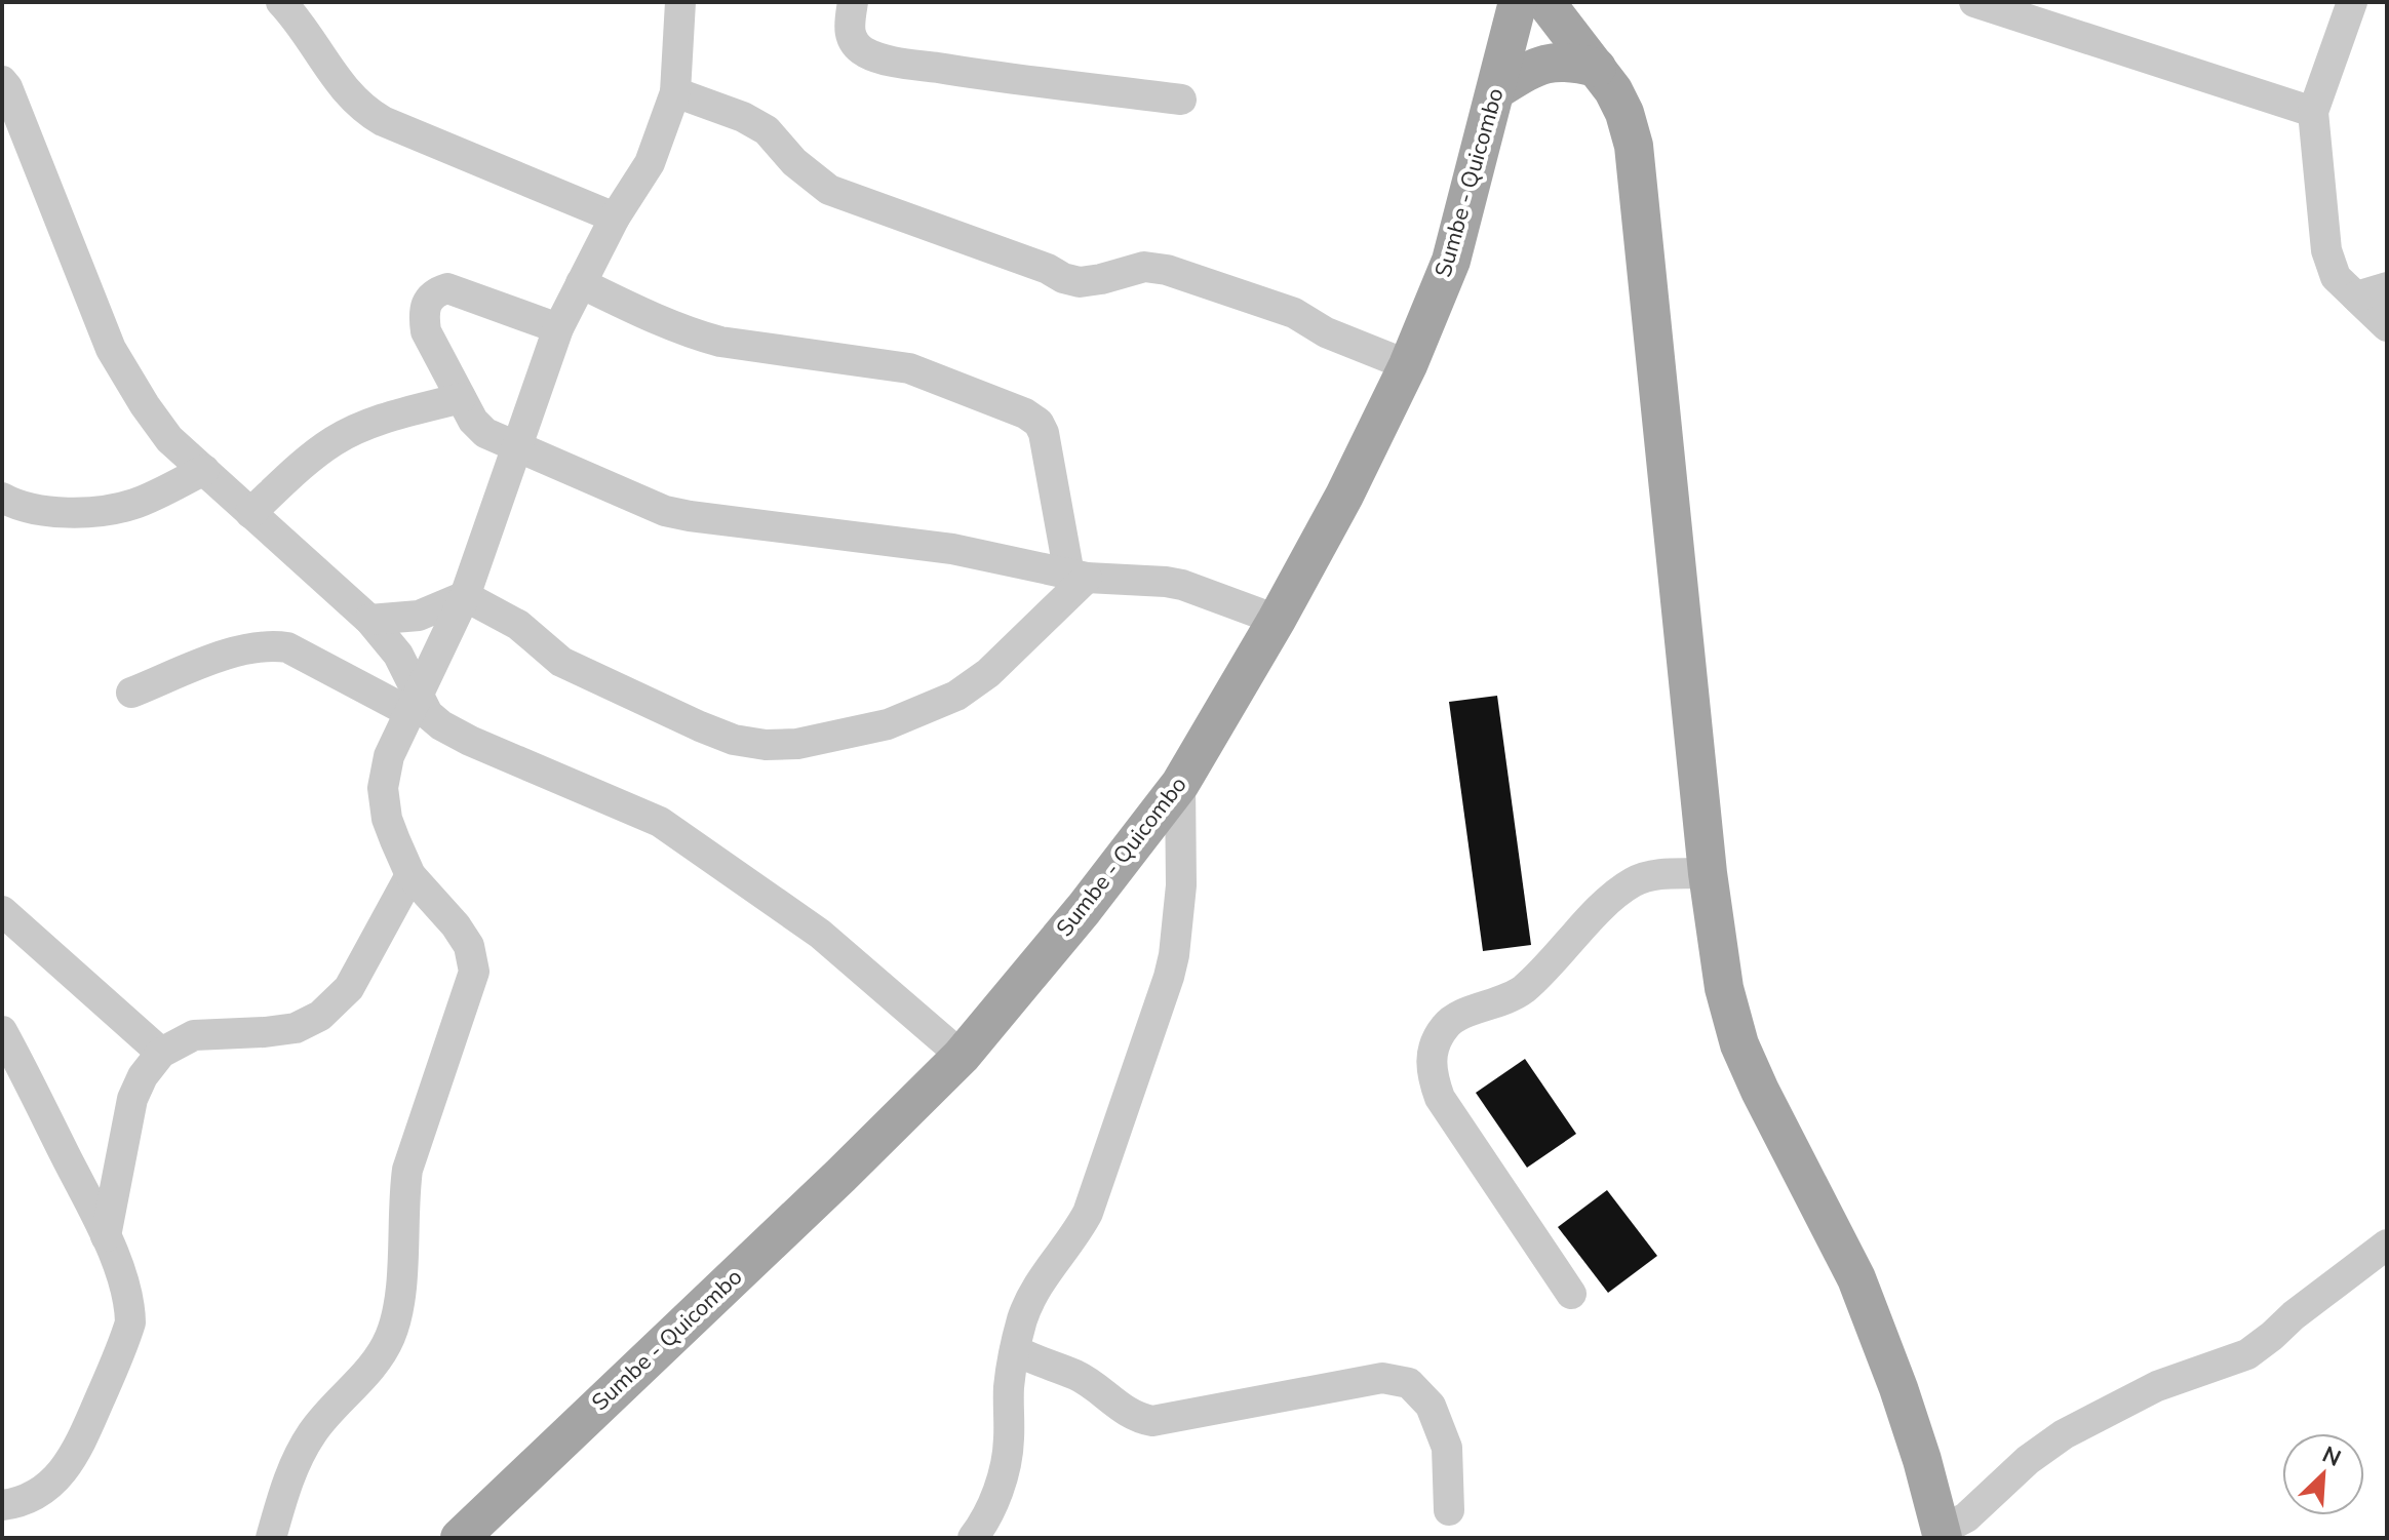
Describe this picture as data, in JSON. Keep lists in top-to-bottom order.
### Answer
{
  "streets": {
    "main road": ["Sumbe - Quicombo"]
  },
  "north": "top right"
}
